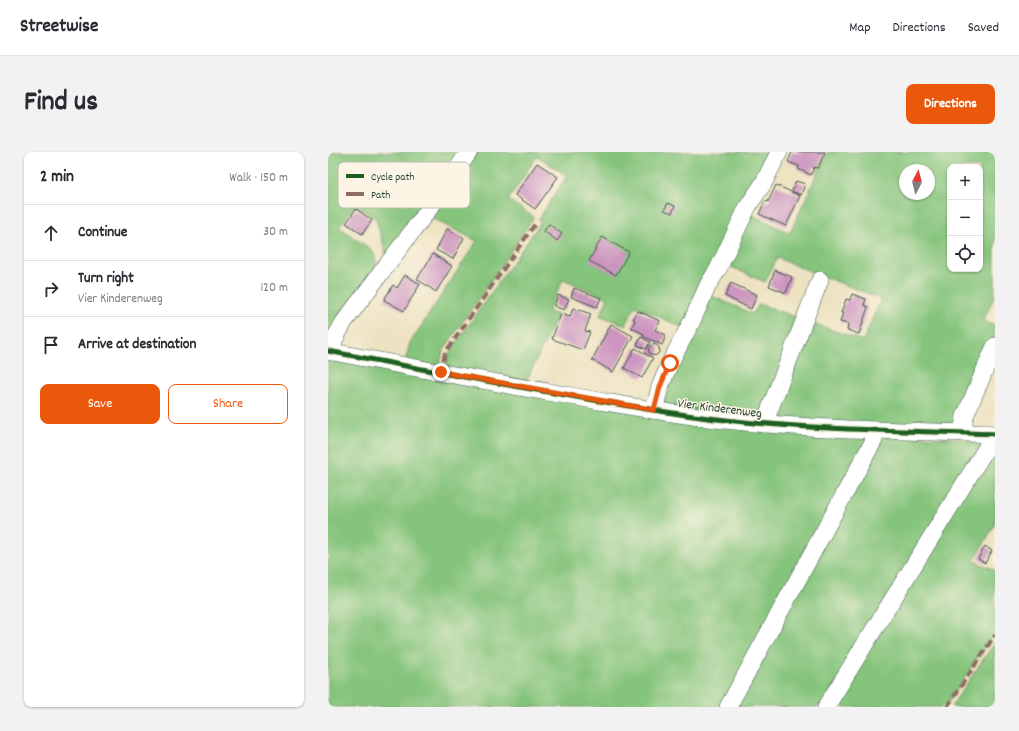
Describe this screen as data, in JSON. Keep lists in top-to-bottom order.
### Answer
{
  "streets": {
    "street": ["Vier Kinderenweg"]
  },
  "legend": ["Cycle path", "Path"],
  "north": "top",
  "page": {
    "header": "Streetwise",
    "nav": ["Map", "Directions", "Saved"],
    "title": "Find us",
    "buttons": [
      "Directions",
      ["Save", "Share"]
    ],
    "heading": ["2 min", "Walk · 150 m"],
    "map_buttons": ["+", "−"],
    "list": [
      ["Continue", "30 m"],
      ["Turn right", "Vier Kinderenweg", "120 m"],
      "Arrive at destination"
    ]
  }
}
